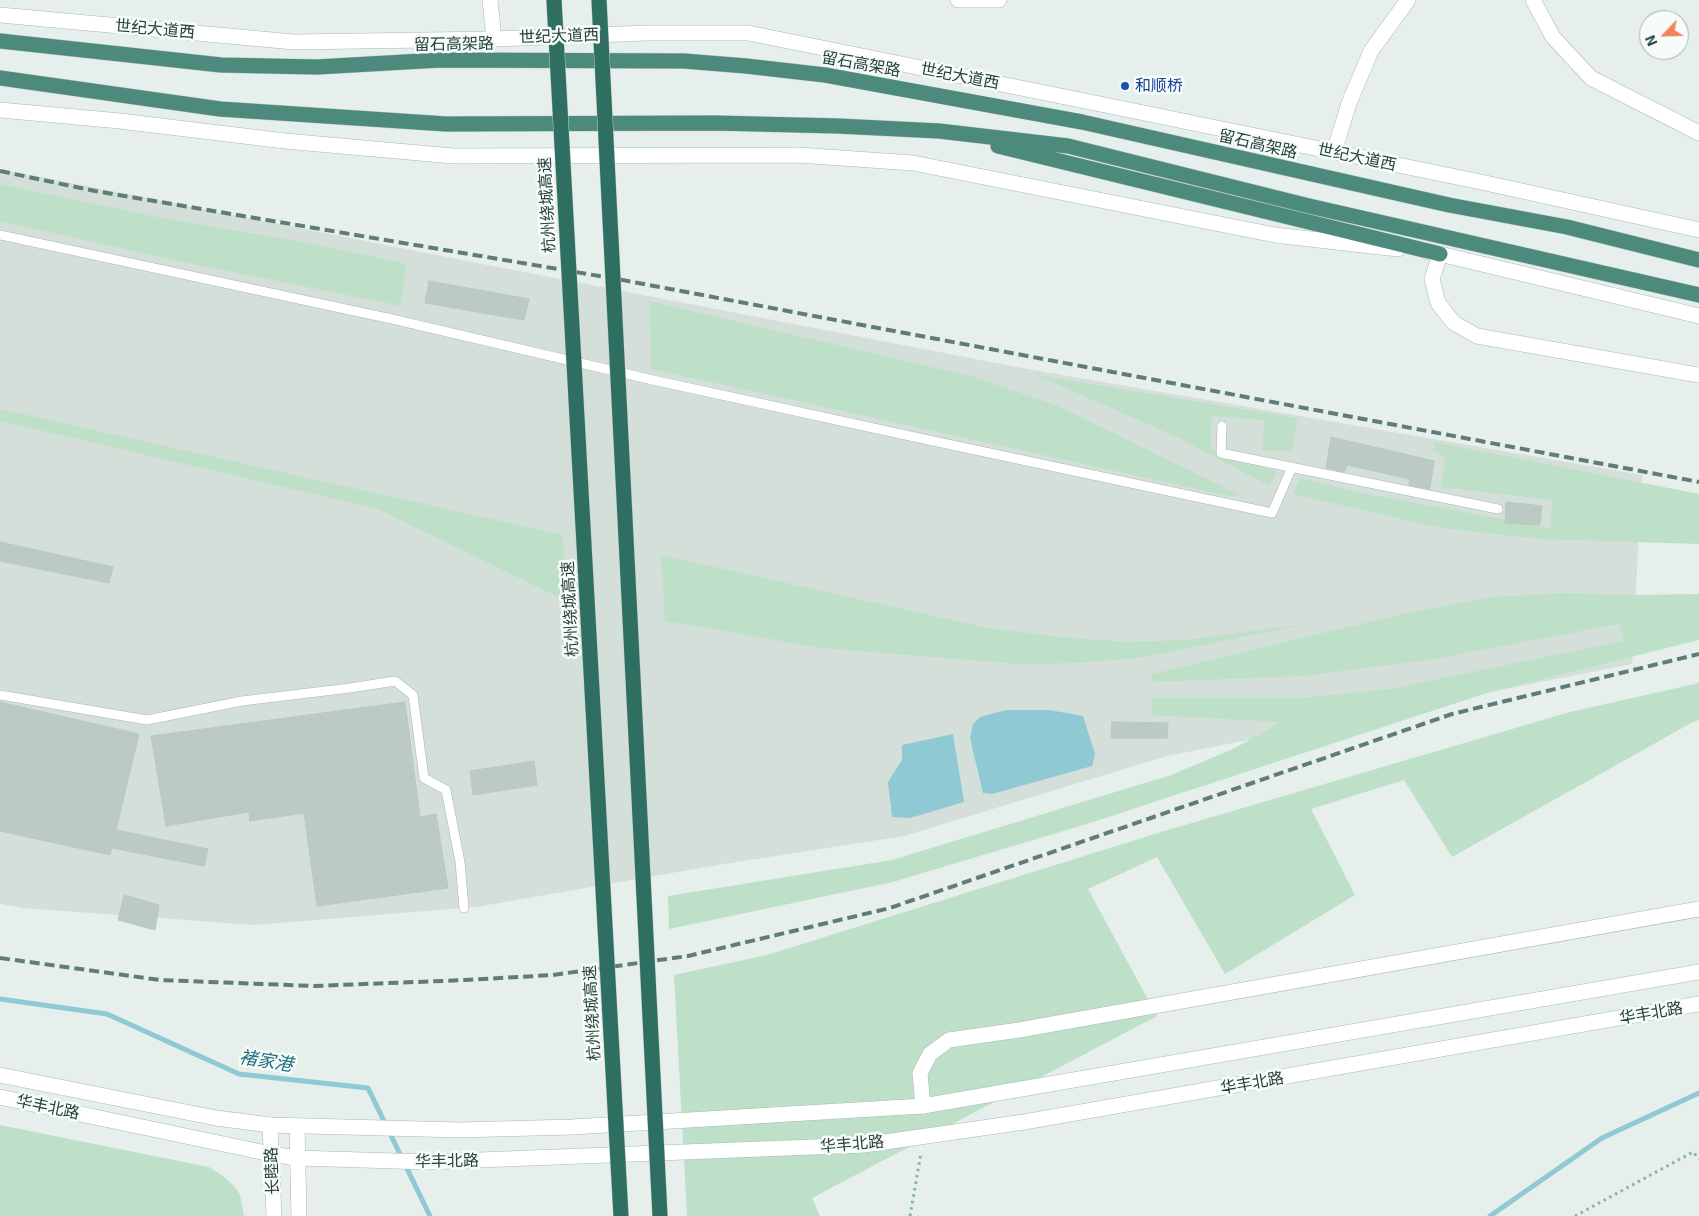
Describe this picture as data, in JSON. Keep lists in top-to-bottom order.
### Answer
{
  "streets": {
    "highway": ["留石高架路", "杭州绕城高速"],
    "main road": ["世纪大道西", "华丰北路", "长睦路"]
  },
  "crossings": [
    ["华丰北路", "长睦路"]
  ],
  "water": ["褚家港"],
  "places": ["和顺桥"],
  "north": "bottom left"
}
